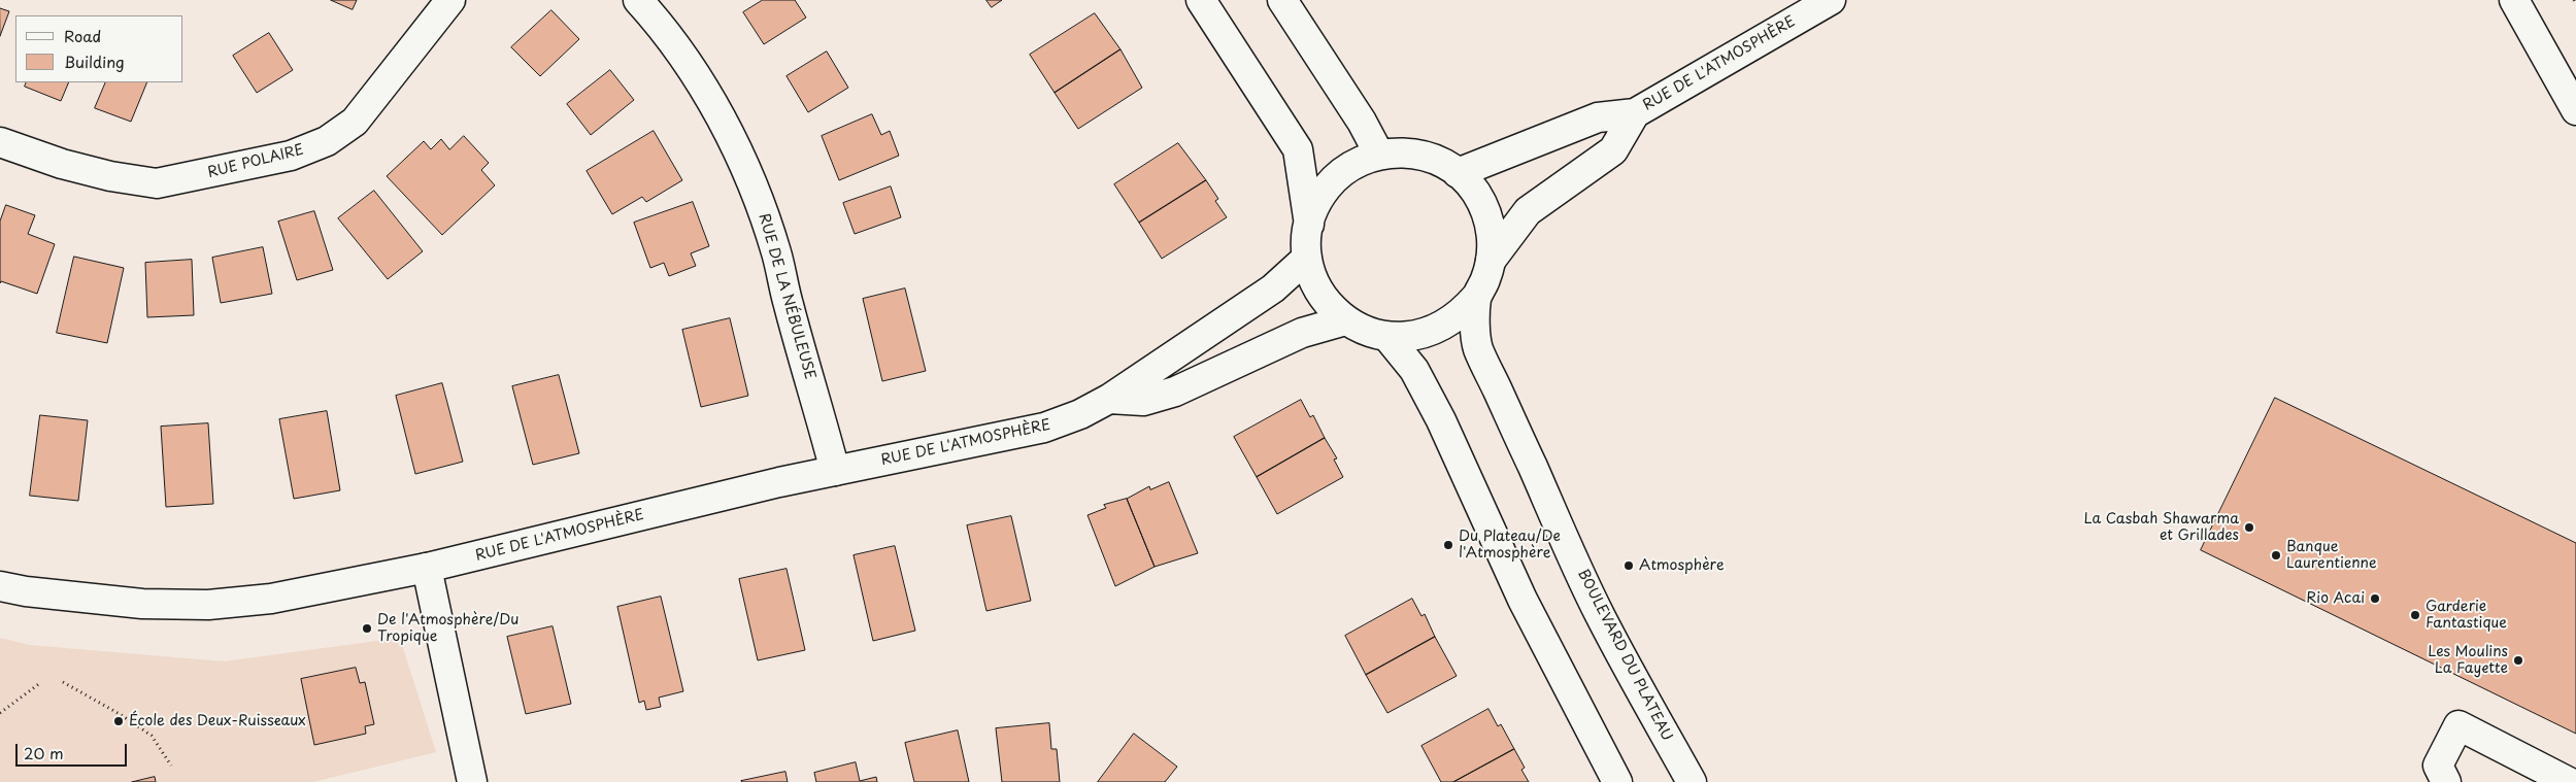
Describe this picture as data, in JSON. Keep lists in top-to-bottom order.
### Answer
{
  "streets": {
    "street": [
      "RUE DE L'ATMOSPHÈRE",
      "RUE POLAIRE",
      "RUE DE LA NÉBULEUSE",
      "BOULEVARD DU PLATEAU"
    ]
  },
  "crossings": [
    ["RUE DE L'ATMOSPHÈRE", "RUE DE LA NÉBULEUSE"]
  ],
  "places": [
    "La Casbah Shawarma et Grillades",
    "Du Plateau/De l'Atmosphère",
    "Banque Laurentienne",
    "Atmosphère",
    "Rio Acai",
    "Garderie Fantastique",
    "De l'Atmosphère/Du Tropique",
    "Les Moulins La Fayette",
    "École des Deux-Ruisseaux"
  ],
  "legend": ["Road", "Building"],
  "scale_bar": "20 m"
}
